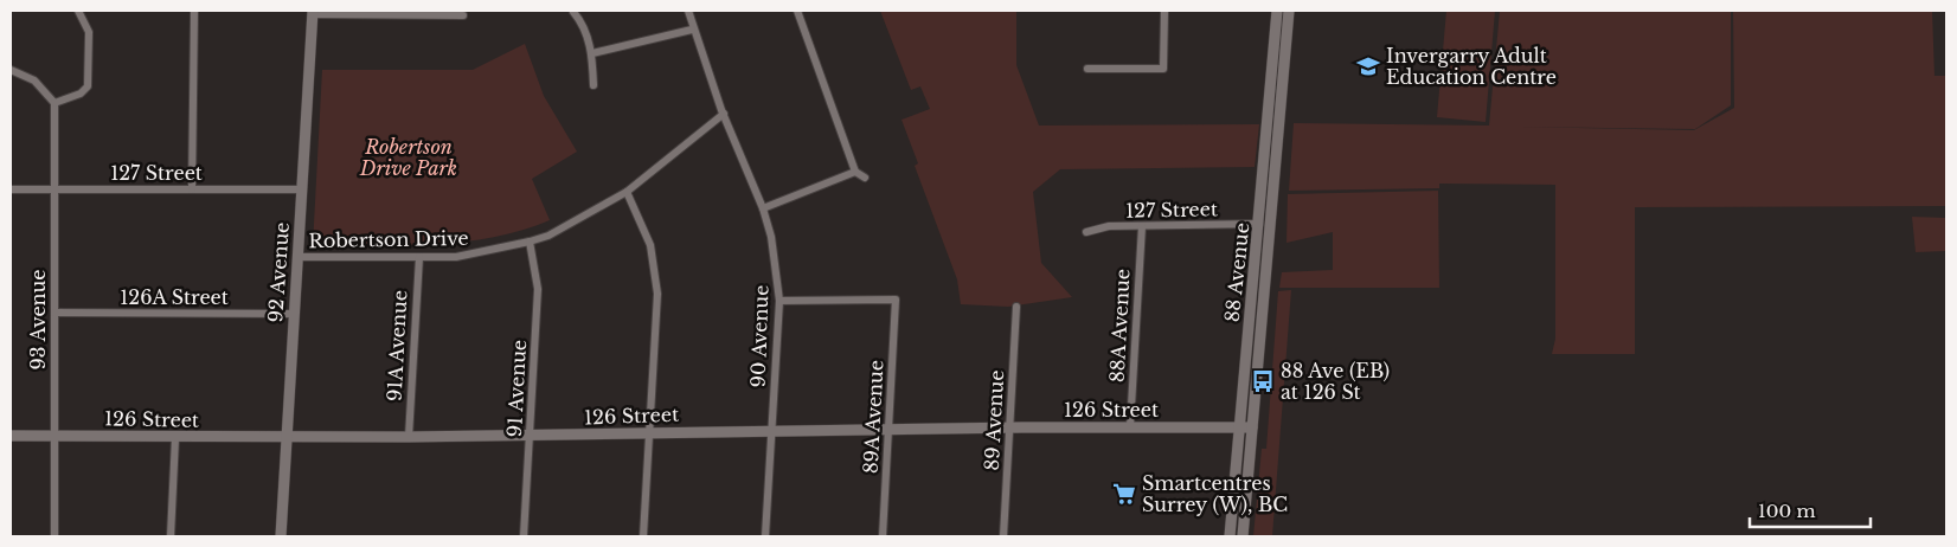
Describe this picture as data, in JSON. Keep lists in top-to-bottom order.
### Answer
{
  "streets": {
    "street": [
      "127 Street",
      "Robertson Drive",
      "92 Avenue",
      "88 Avenue",
      "126A Street",
      "93 Avenue",
      "88A Avenue",
      "90 Avenue",
      "91A Avenue",
      "91 Avenue",
      "126 Street",
      "89A Avenue",
      "89 Avenue"
    ]
  },
  "crossings": [
    ["127 Street", "92 Avenue"],
    ["127 Street", "88 Avenue"],
    ["127 Street", "93 Avenue"],
    ["127 Street", "88A Avenue"],
    ["Robertson Drive", "92 Avenue"],
    ["Robertson Drive", "90 Avenue"],
    ["Robertson Drive", "91A Avenue"],
    ["Robertson Drive", "91 Avenue"],
    ["92 Avenue", "126A Street"],
    ["92 Avenue", "126 Street"],
    ["88 Avenue", "126 Street"],
    ["126A Street", "93 Avenue"],
    ["93 Avenue", "126 Street"],
    ["88A Avenue", "126 Street"],
    ["90 Avenue", "126 Street"],
    ["90 Avenue", "89A Avenue"],
    ["91A Avenue", "126 Street"],
    ["91 Avenue", "126 Street"],
    ["126 Street", "89A Avenue"],
    ["126 Street", "89 Avenue"]
  ],
  "parks": ["Robertson Drive Park"],
  "places": {
    "school or university": ["Invergarry Adult Education Centre"],
    "bus stop": ["88 Ave (EB) at 126 St"],
    "supermarket": ["Smartcentres Surrey (W), BC"]
  },
  "scale_bar": "100 m"
}
